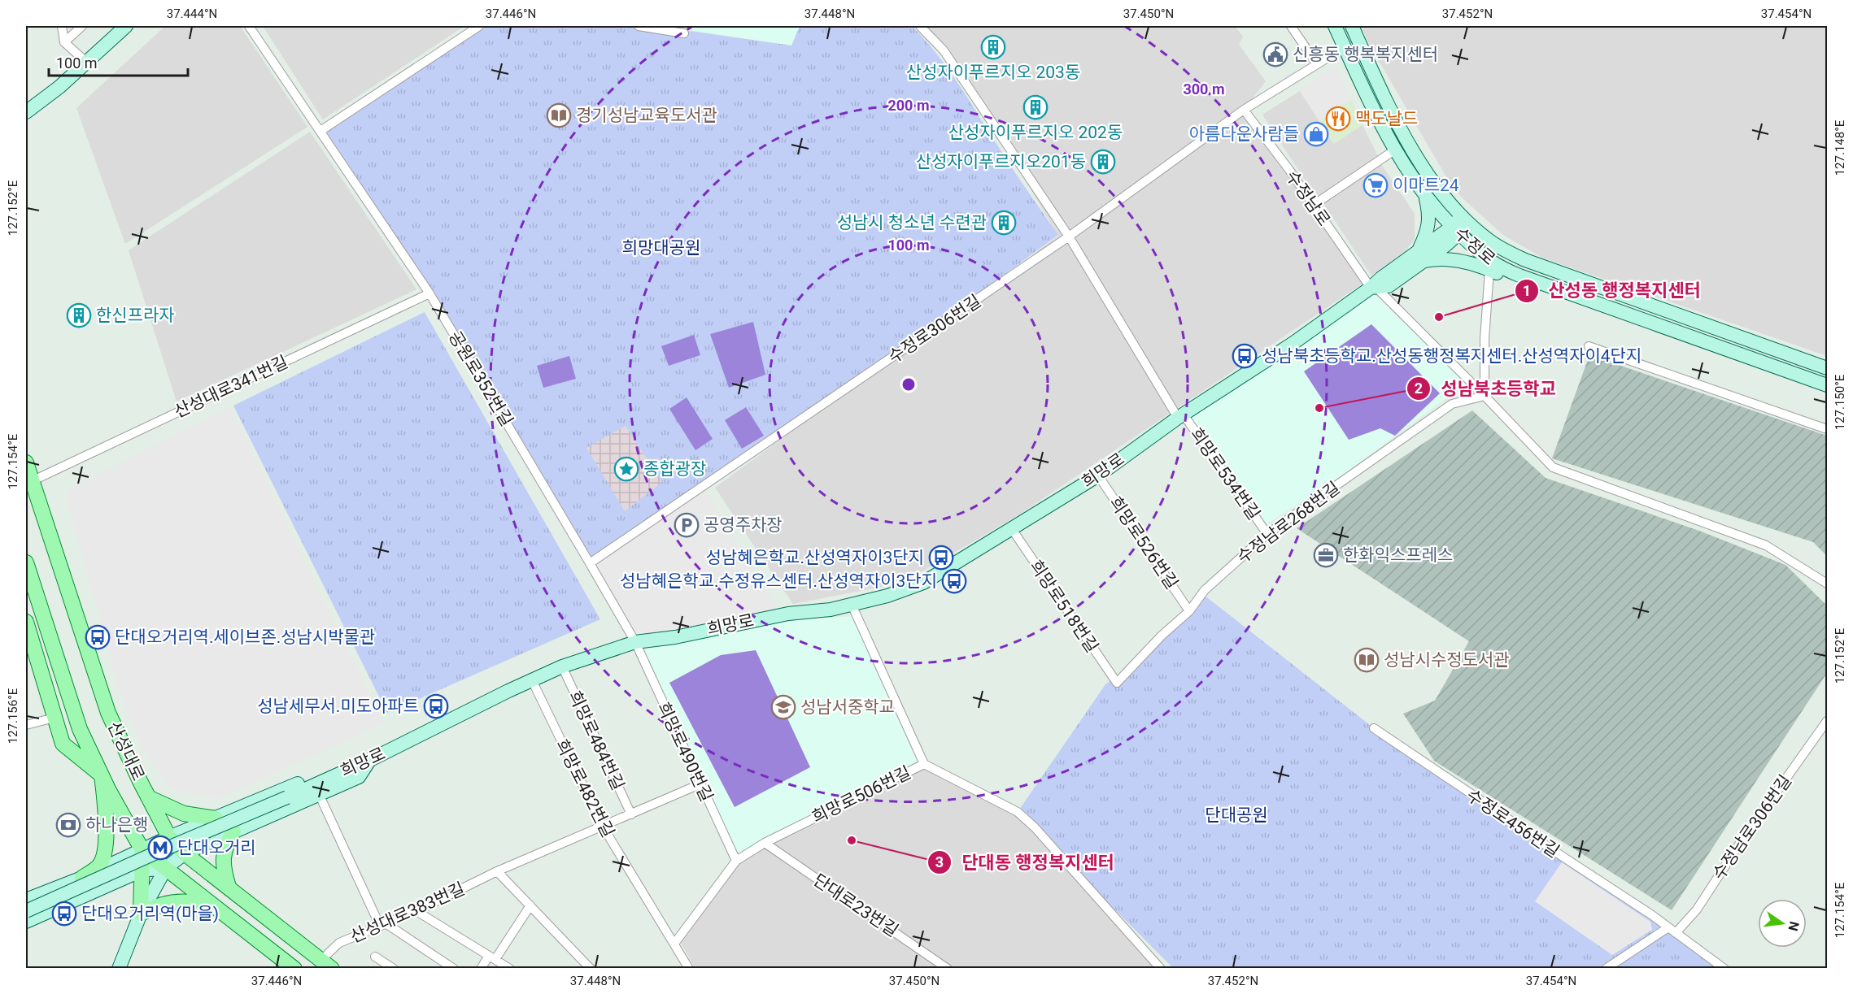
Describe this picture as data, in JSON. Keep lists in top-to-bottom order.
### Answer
{
  "streets": {
    "main road": ["수정로", "희망로", "산성대로"],
    "street": [
      "수정남로",
      "수정로306번길",
      "공원로352번길",
      "산성대로341번길",
      "희망로534번길",
      "수정남로268번길",
      "희망로526번길",
      "희망로518번길",
      "희망로484번길",
      "희망로490번길",
      "희망로482번길",
      "희망로506번길",
      "수정로456번길",
      "수정남로306번길",
      "단대로23번길",
      "산성대로383번길"
    ]
  },
  "crossings": [
    ["수정남로", "수정로306번길"],
    ["수정남로", "희망로"],
    ["수정남로", "수정남로268번길"],
    ["수정로", "수정로306번길"],
    ["수정로", "희망로"],
    ["수정로306번길", "공원로352번길"],
    ["수정로306번길", "희망로534번길"],
    ["공원로352번길", "산성대로341번길"],
    ["공원로352번길", "희망로"],
    ["공원로352번길", "희망로490번길"],
    ["산성대로341번길", "산성대로"],
    ["희망로", "희망로534번길"],
    ["희망로", "희망로526번길"],
    ["희망로", "희망로518번길"],
    ["희망로", "희망로484번길"],
    ["희망로", "희망로490번길"],
    ["희망로", "희망로482번길"],
    ["희망로", "희망로506번길"],
    ["희망로534번길", "수정남로268번길"],
    ["수정남로268번길", "희망로526번길"],
    ["수정남로268번길", "희망로518번길"],
    ["희망로484번길", "산성대로383번길"],
    ["산성대로", "산성대로383번길"],
    ["희망로490번길", "희망로506번길"],
    ["희망로490번길", "산성대로383번길"],
    ["희망로482번길", "희망로506번길"],
    ["희망로482번길", "산성대로383번길"],
    ["희망로506번길", "단대로23번길"],
    ["수정로456번길", "수정남로306번길"]
  ],
  "parks": ["희망대공원", "단대공원"],
  "places": {
    "building": [
      "산성자이푸르지오 203동",
      "산성자이푸르지오 202동",
      "산성자이푸르지오201동",
      "성남시 청소년 수련관",
      "한신프라자"
    ],
    "public building": ["신흥동 행복복지센터"],
    "library": ["경기성남교육도서관", "성남시수정도서관"],
    "restaurant": ["맥도날드"],
    "shop": ["아름다운사람들"],
    "supermarket": ["이마트24"],
    "other": ["산성동 행정복지센터", "성남북초등학교", "단대동 행정복지센터"],
    "bus stop": [
      "성남북초등학교.산성동행정복지센터.산성역자이4단지",
      "성남혜은학교.산성역자이3단지",
      "성남혜은학교.수정유스센터.산성역자이3단지",
      "단대오거리역.세이브존.성남시박물관",
      "성남세무서.미도아파트",
      "단대오거리역(마을)"
    ],
    "place": ["종합광장"],
    "parking": ["공영주차장"],
    "office": ["한화익스프레스"],
    "school or university": ["성남서중학교"],
    "bank": ["하나은행"],
    "metro station": ["단대오거리"]
  },
  "scale_bar": "100 m",
  "north": "right",
  "coordinates": [
    "37.444°N",
    "37.446°N",
    "37.448°N",
    "37.450°N",
    "37.452°N",
    "37.454°N",
    "127.148°E",
    "127.152°E",
    "127.150°E",
    "127.154°E",
    "127.156°E"
  ],
  "rings": ["300 m", "200 m", "100 m"]
}
